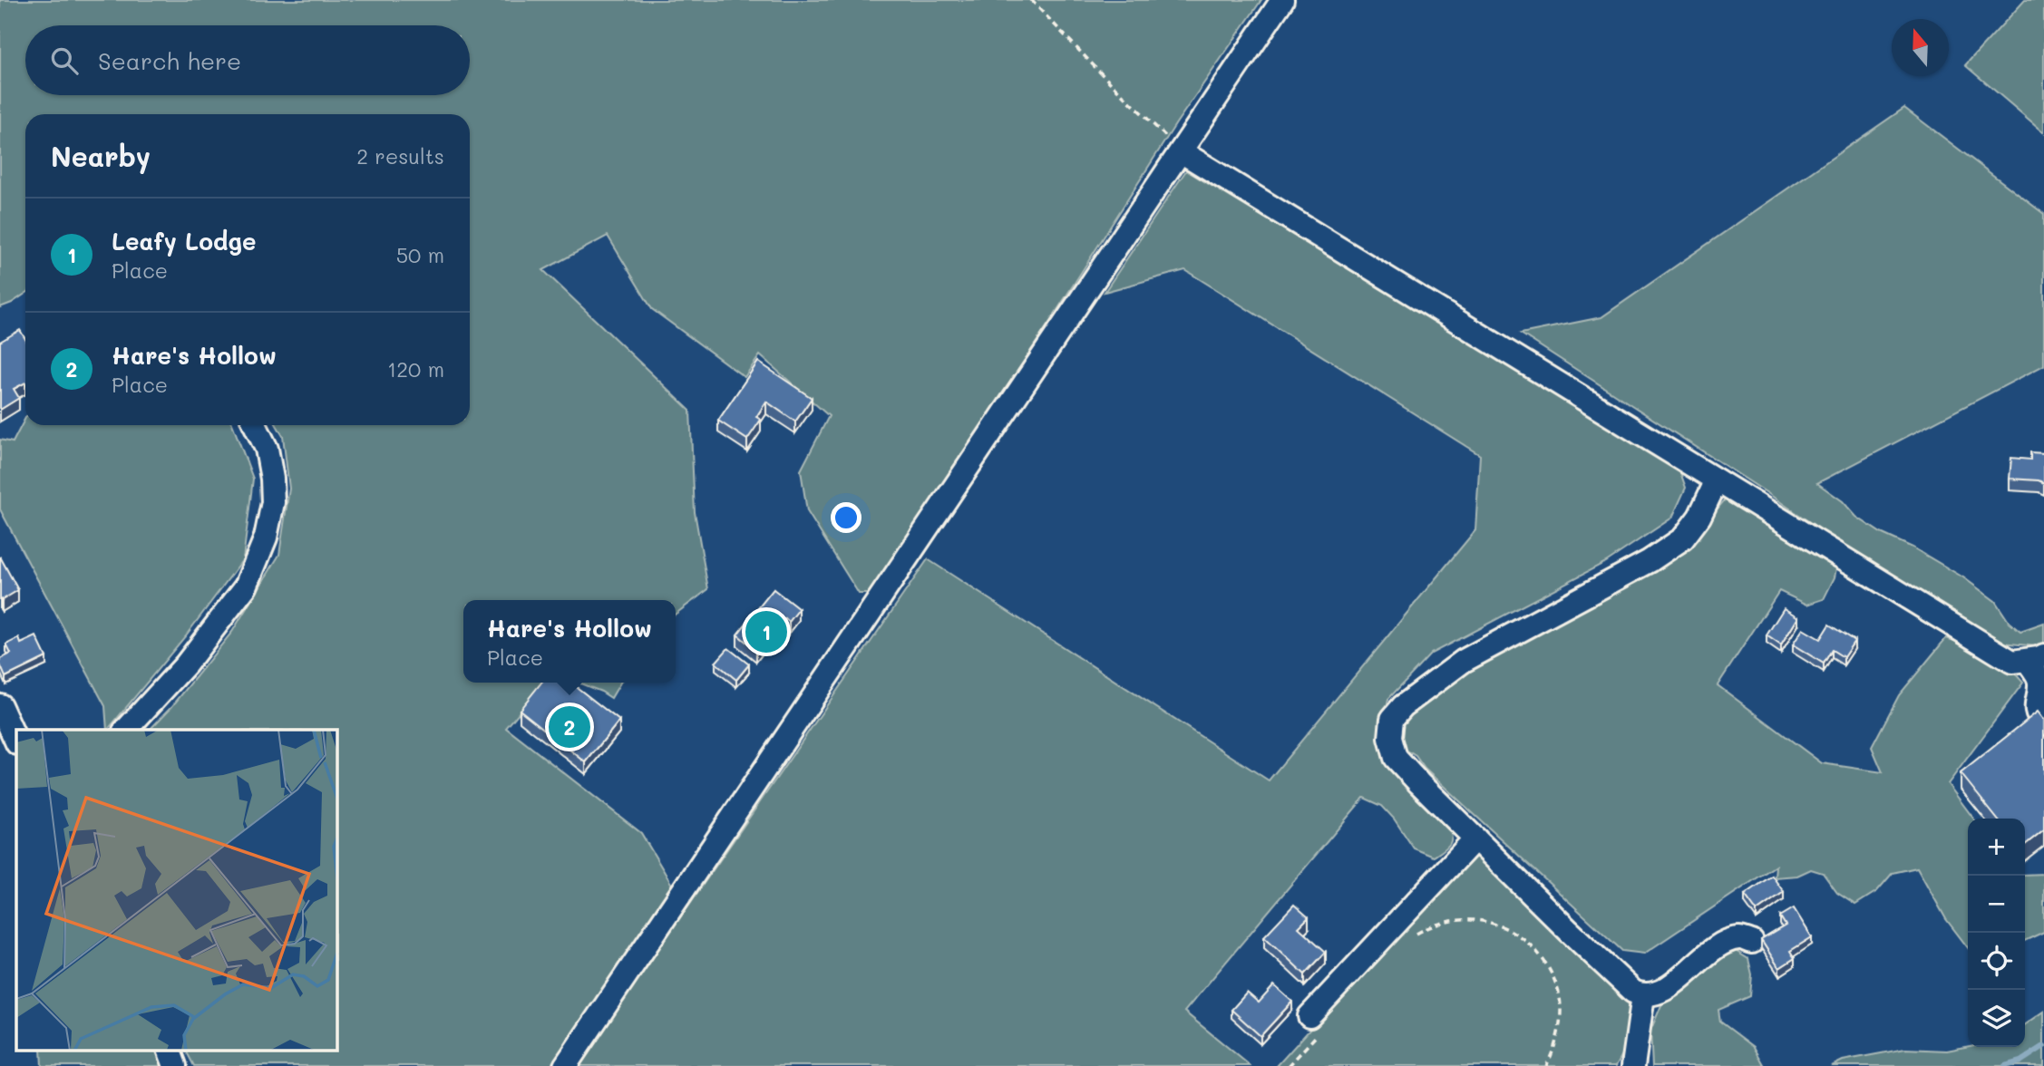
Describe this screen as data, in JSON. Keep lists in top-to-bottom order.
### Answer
{
  "north": "top",
  "page": {
    "search": "Search here",
    "heading": ["Nearby", "2 results"],
    "list": [
      {
        "mark": "1",
        "name": "Leafy Lodge",
        "note": "Place",
        "value": "50 m"
      },
      {
        "mark": "2",
        "name": "Hare's Hollow",
        "note": "Place",
        "value": "120 m"
      }
    ],
    "popup": ["Hare's Hollow", "Place"],
    "pins": ["1", "2"],
    "map_buttons": ["+", "−"]
  }
}
